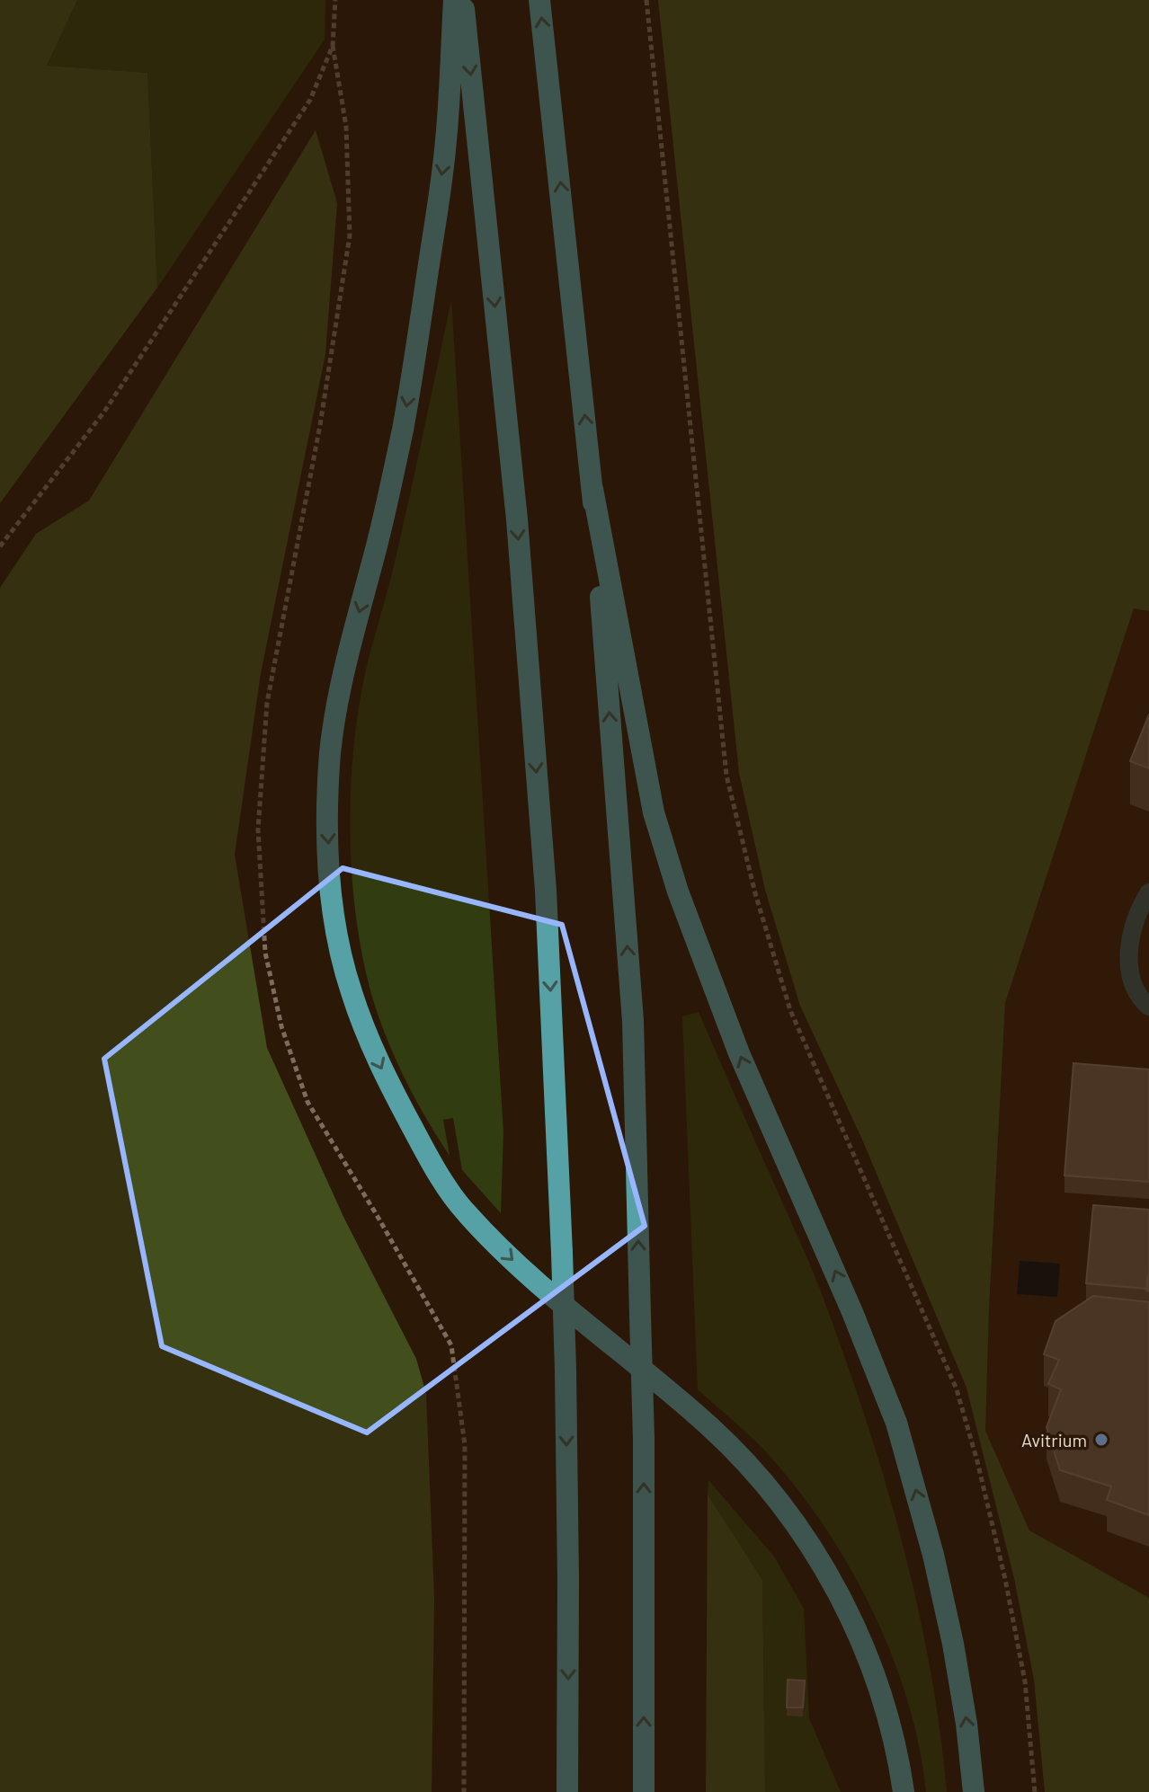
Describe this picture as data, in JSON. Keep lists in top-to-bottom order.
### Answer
{
  "places": ["Avitrium"]
}
